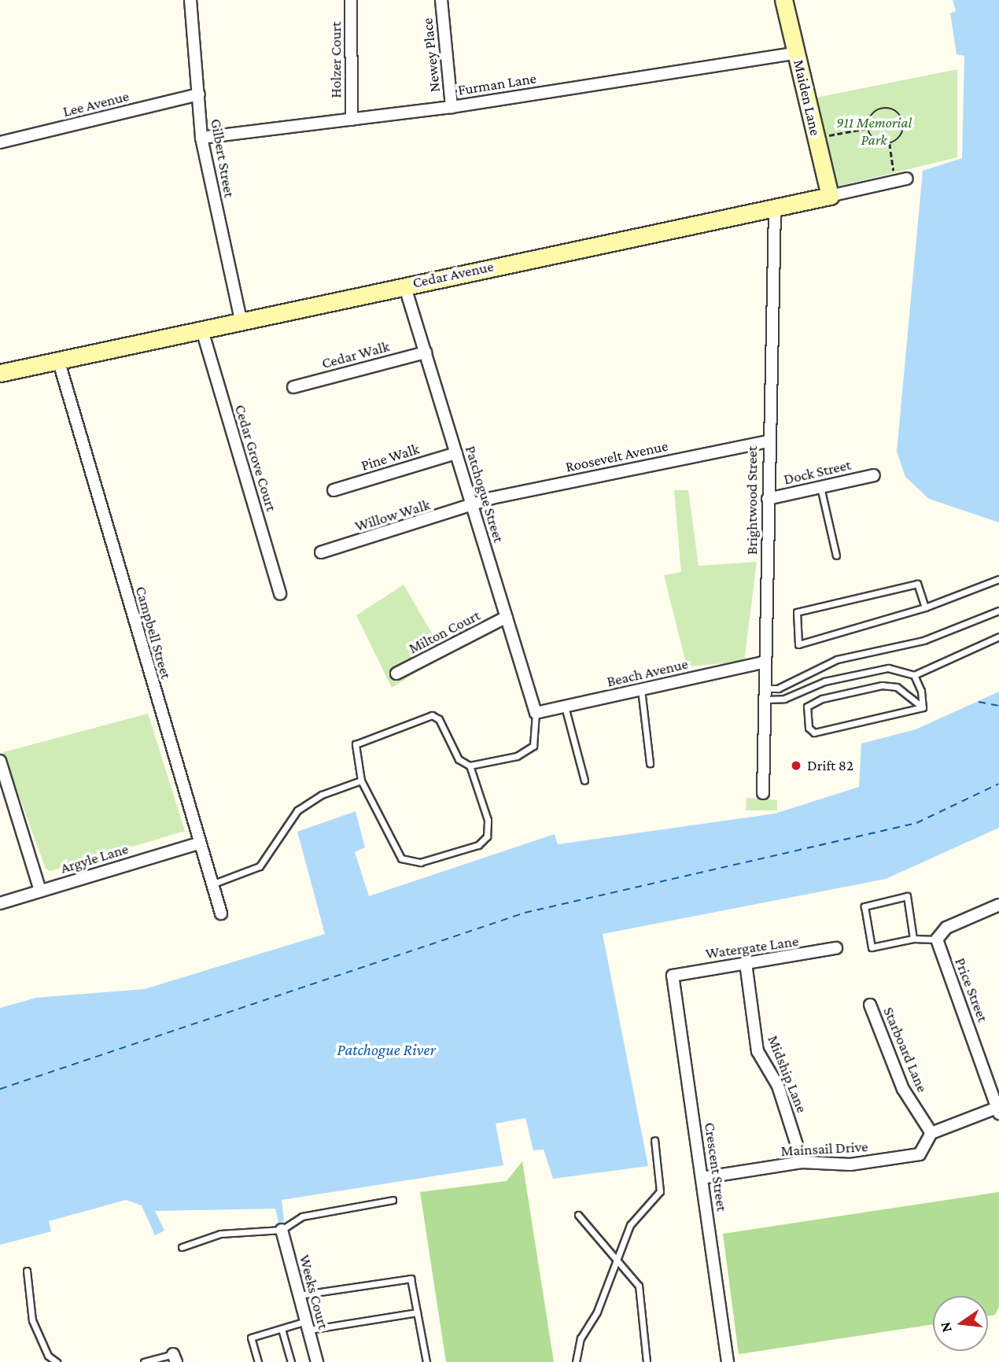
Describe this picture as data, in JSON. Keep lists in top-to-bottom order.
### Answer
{
  "streets": {
    "street": [
      "Newey Place",
      "Holzer Court",
      "Furman Lane",
      "Maiden Lane",
      "Lee Avenue",
      "Gilbert Street",
      "Cedar Avenue",
      "Cedar Walk",
      "Roosevelt Avenue",
      "Pine Walk",
      "Cedar Grove Court",
      "Dock Street",
      "Patchogue Street",
      "Brightwood Street",
      "Willow Walk",
      "Milton Court",
      "Campbell Street",
      "Beach Avenue",
      "Argyle Lane",
      "Watergate Lane",
      "Price Street",
      "Starboard Lane",
      "Midship Lane",
      "Mainsail Drive",
      "Crescent Street",
      "Weeks Court"
    ]
  },
  "crossings": [
    ["Newey Place", "Furman Lane"],
    ["Holzer Court", "Furman Lane"],
    ["Furman Lane", "Maiden Lane"],
    ["Furman Lane", "Gilbert Street"],
    ["Maiden Lane", "Cedar Avenue"],
    ["Lee Avenue", "Gilbert Street"],
    ["Gilbert Street", "Cedar Avenue"],
    ["Cedar Avenue", "Cedar Grove Court"],
    ["Cedar Avenue", "Patchogue Street"],
    ["Cedar Avenue", "Brightwood Street"],
    ["Cedar Avenue", "Campbell Street"],
    ["Cedar Walk", "Patchogue Street"],
    ["Roosevelt Avenue", "Patchogue Street"],
    ["Roosevelt Avenue", "Brightwood Street"],
    ["Roosevelt Avenue", "Willow Walk"],
    ["Pine Walk", "Patchogue Street"],
    ["Dock Street", "Brightwood Street"],
    ["Patchogue Street", "Willow Walk"],
    ["Patchogue Street", "Milton Court"],
    ["Patchogue Street", "Beach Avenue"],
    ["Brightwood Street", "Beach Avenue"],
    ["Campbell Street", "Argyle Lane"],
    ["Watergate Lane", "Midship Lane"],
    ["Watergate Lane", "Crescent Street"],
    ["Starboard Lane", "Mainsail Drive"],
    ["Midship Lane", "Mainsail Drive"],
    ["Mainsail Drive", "Crescent Street"]
  ],
  "water": ["Patchogue River"],
  "parks": ["911 Memorial Park"],
  "places": ["Drift 82"],
  "north": "left"
}
